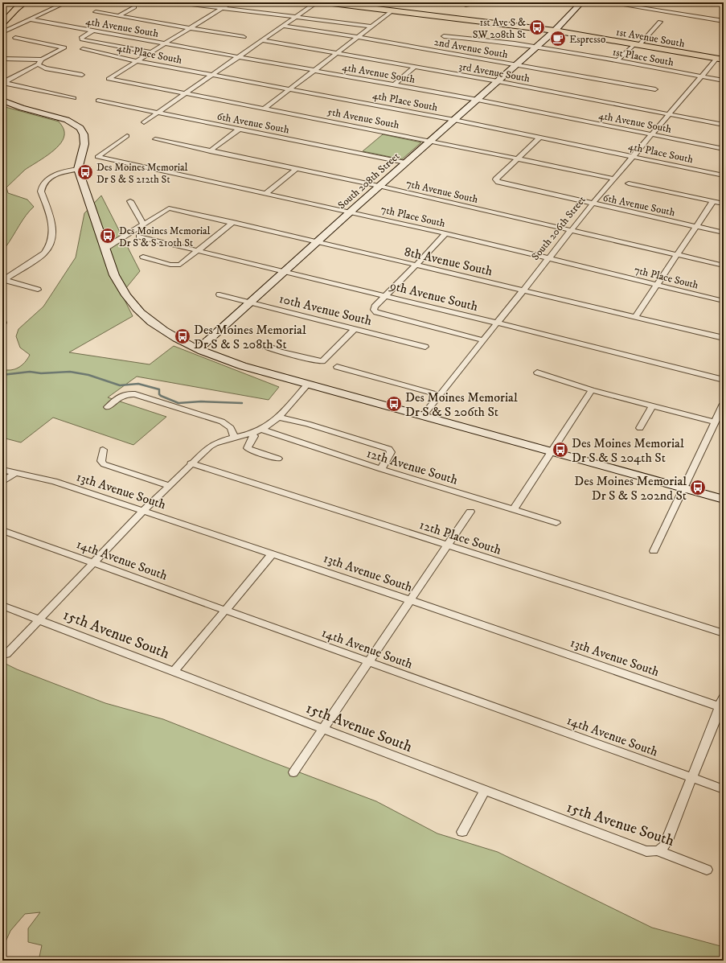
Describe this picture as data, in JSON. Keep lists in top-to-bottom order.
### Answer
{
  "streets": {
    "main road": ["1st Avenue South", "South 208th Street"],
    "street": [
      "4th Avenue South",
      "2nd Avenue South",
      "4th Place South",
      "1st Place South",
      "3rd Avenue South",
      "5th Avenue South",
      "6th Avenue South",
      "7th Avenue South",
      "7th Place South",
      "South 206th Street",
      "8th Avenue South",
      "9th Avenue South",
      "10th Avenue South",
      "12th Avenue South",
      "13th Avenue South",
      "12th Place South",
      "14th Avenue South",
      "15th Avenue South"
    ]
  },
  "crossings": [
    ["4th Avenue South", "South 208th Street"],
    ["4th Avenue South", "South 206th Street"],
    ["1st Avenue South", "South 208th Street"],
    ["1st Avenue South", "South 206th Street"],
    ["2nd Avenue South", "South 208th Street"],
    ["4th Place South", "5th Avenue South"],
    ["4th Place South", "South 208th Street"],
    ["4th Place South", "South 206th Street"],
    ["1st Place South", "South 208th Street"],
    ["1st Place South", "South 206th Street"],
    ["3rd Avenue South", "South 208th Street"],
    ["3rd Avenue South", "South 206th Street"],
    ["5th Avenue South", "6th Avenue South"],
    ["5th Avenue South", "South 208th Street"],
    ["5th Avenue South", "South 206th Street"],
    ["6th Avenue South", "South 208th Street"],
    ["6th Avenue South", "South 206th Street"],
    ["South 208th Street", "7th Avenue South"],
    ["South 208th Street", "7th Place South"],
    ["South 208th Street", "8th Avenue South"],
    ["South 208th Street", "9th Avenue South"],
    ["South 208th Street", "10th Avenue South"],
    ["7th Avenue South", "South 206th Street"],
    ["7th Place South", "South 206th Street"],
    ["South 206th Street", "8th Avenue South"],
    ["South 206th Street", "9th Avenue South"]
  ],
  "places": {
    "bus stop": [
      "1st Ave S & SW 208th St",
      "Des Moines Memorial Dr S & S 212th St",
      "Des Moines Memorial Dr S & S 210th St",
      "Des Moines Memorial Dr S & S 208th St",
      "Des Moines Memorial Dr S & S 206th St",
      "Des Moines Memorial Dr S & S 204th St",
      "Des Moines Memorial Dr S & S 202nd St"
    ],
    "cafe": ["Espresso"]
  }
}
